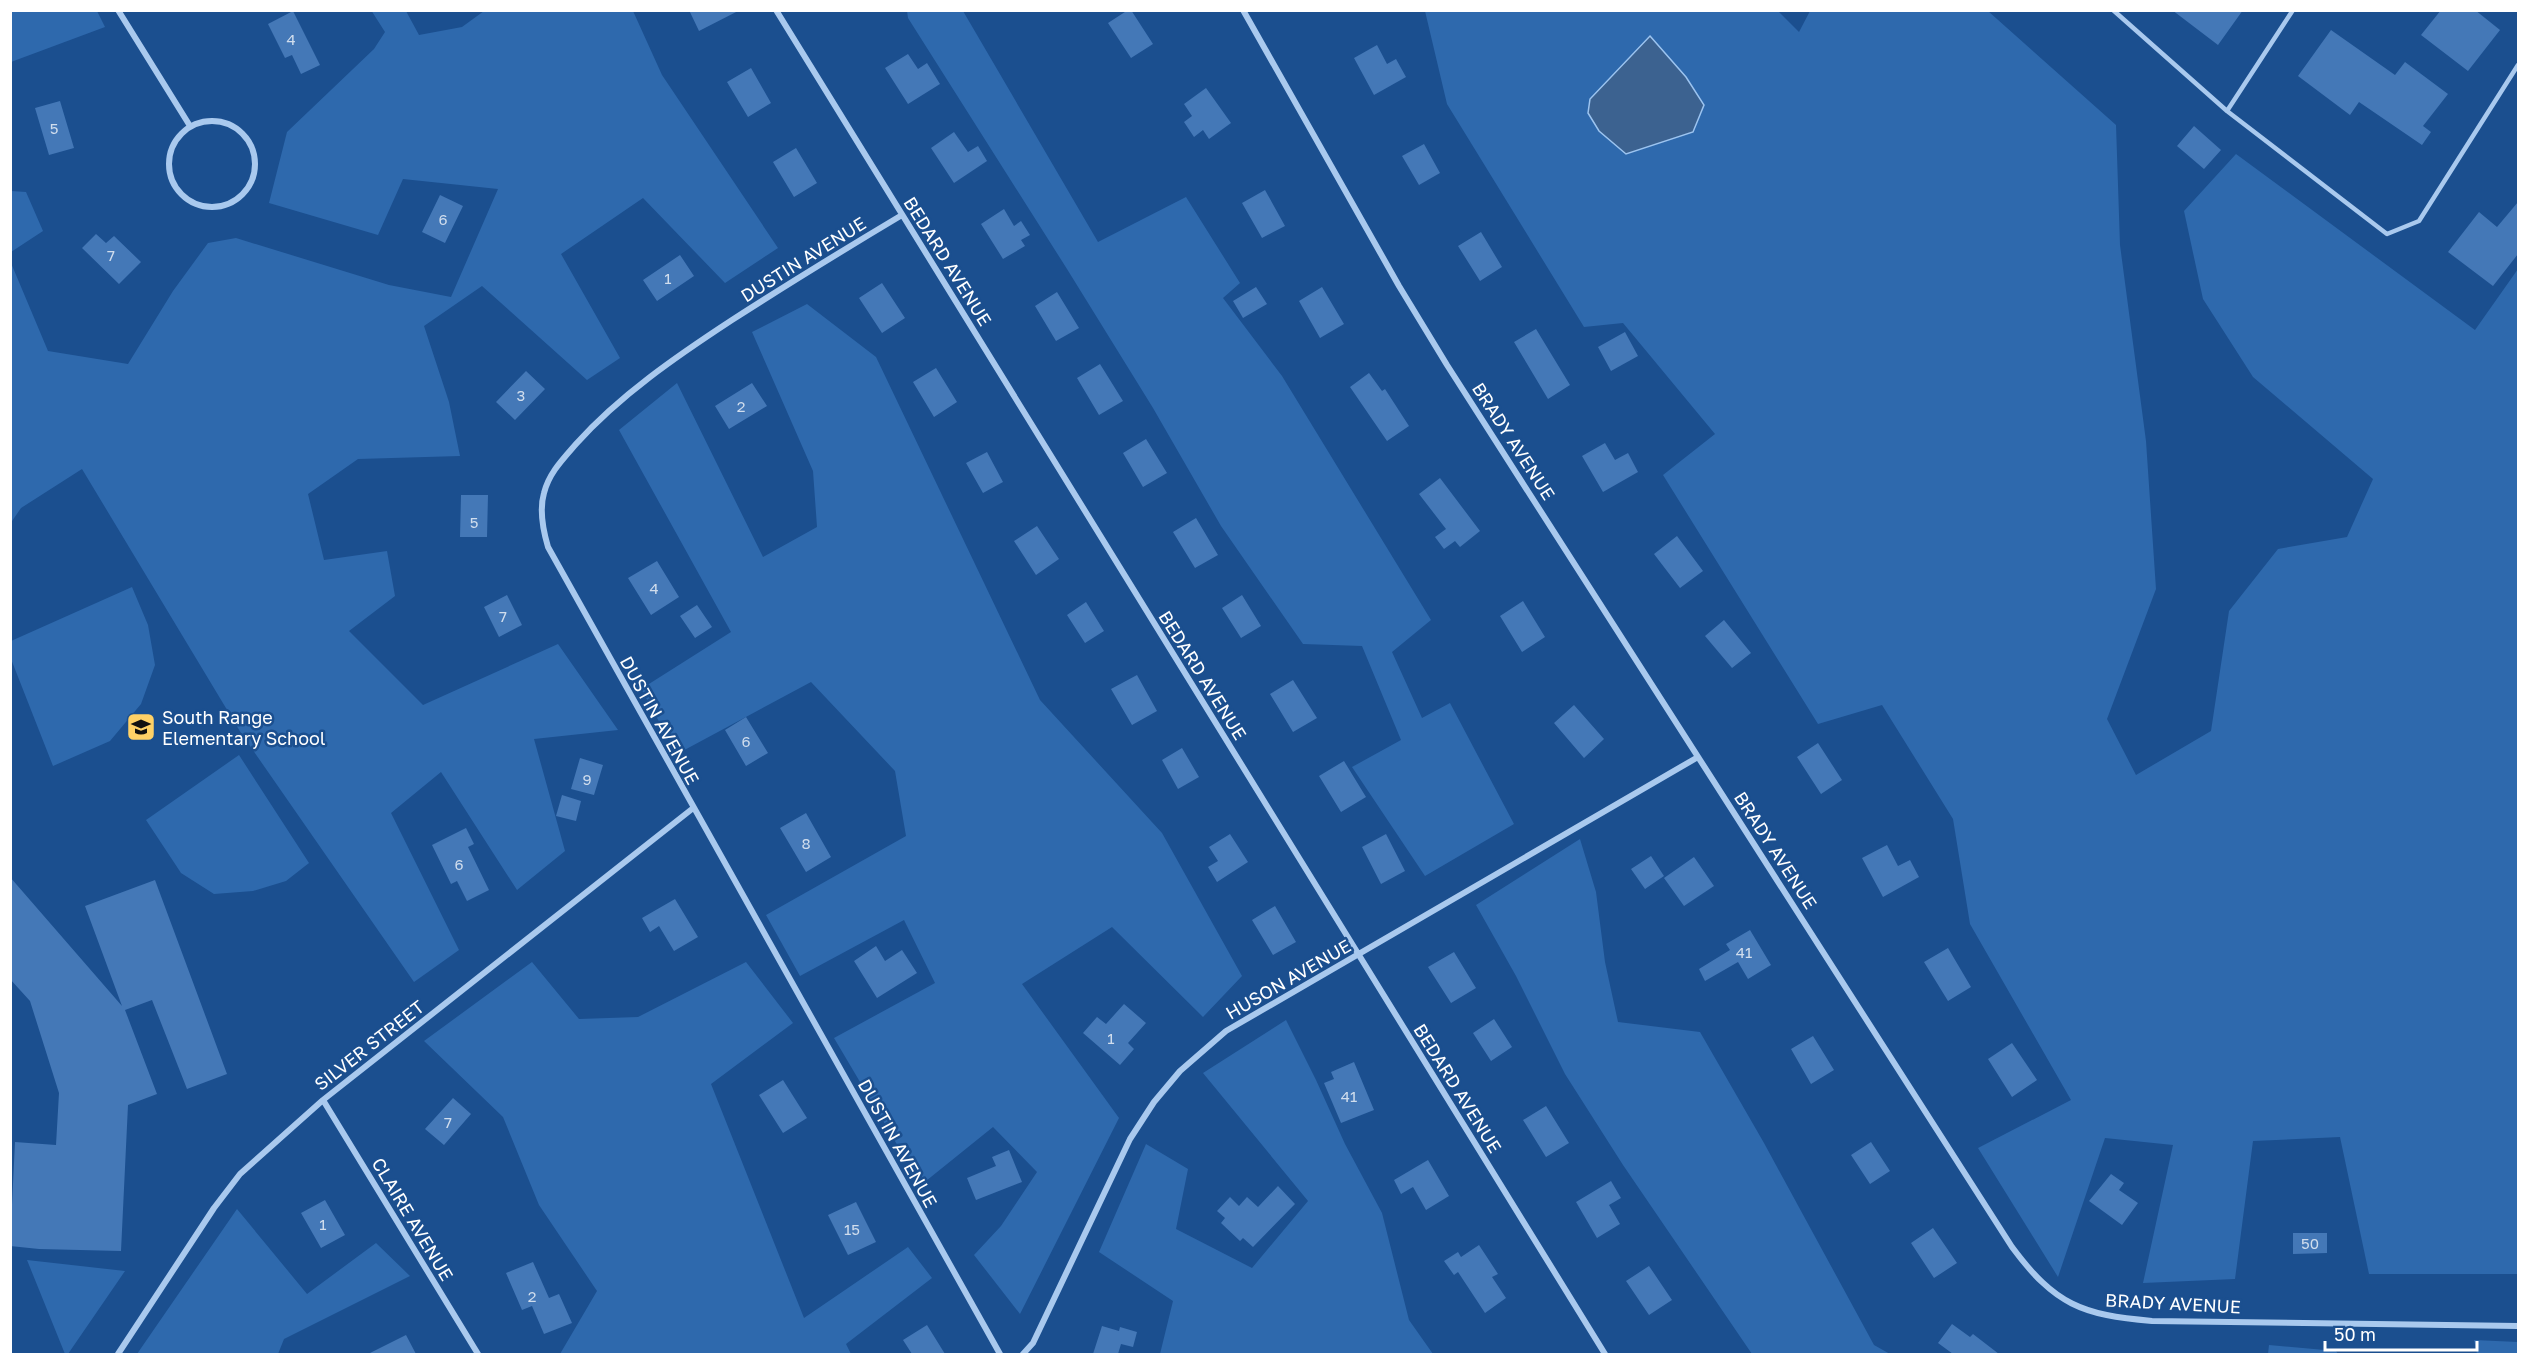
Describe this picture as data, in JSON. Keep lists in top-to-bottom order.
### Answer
{
  "streets": {
    "street": [
      "DUSTIN AVENUE",
      "BEDARD AVENUE",
      "BRADY AVENUE",
      "HUSON AVENUE",
      "SILVER STREET",
      "CLAIRE AVENUE"
    ]
  },
  "crossings": [
    ["DUSTIN AVENUE", "BEDARD AVENUE"],
    ["DUSTIN AVENUE", "SILVER STREET"],
    ["BEDARD AVENUE", "HUSON AVENUE"],
    ["BRADY AVENUE", "HUSON AVENUE"],
    ["SILVER STREET", "CLAIRE AVENUE"]
  ],
  "places": {
    "school or university": ["South Range Elementary School"]
  },
  "house_numbers": [
    "4",
    "5",
    "6",
    "7",
    "1",
    "3",
    "2",
    "5",
    "4",
    "7",
    "6",
    "9",
    "8",
    "6",
    "41",
    "1",
    "41",
    "7",
    "1",
    "15",
    "50",
    "2"
  ],
  "scale_bar": "50 m"
}
